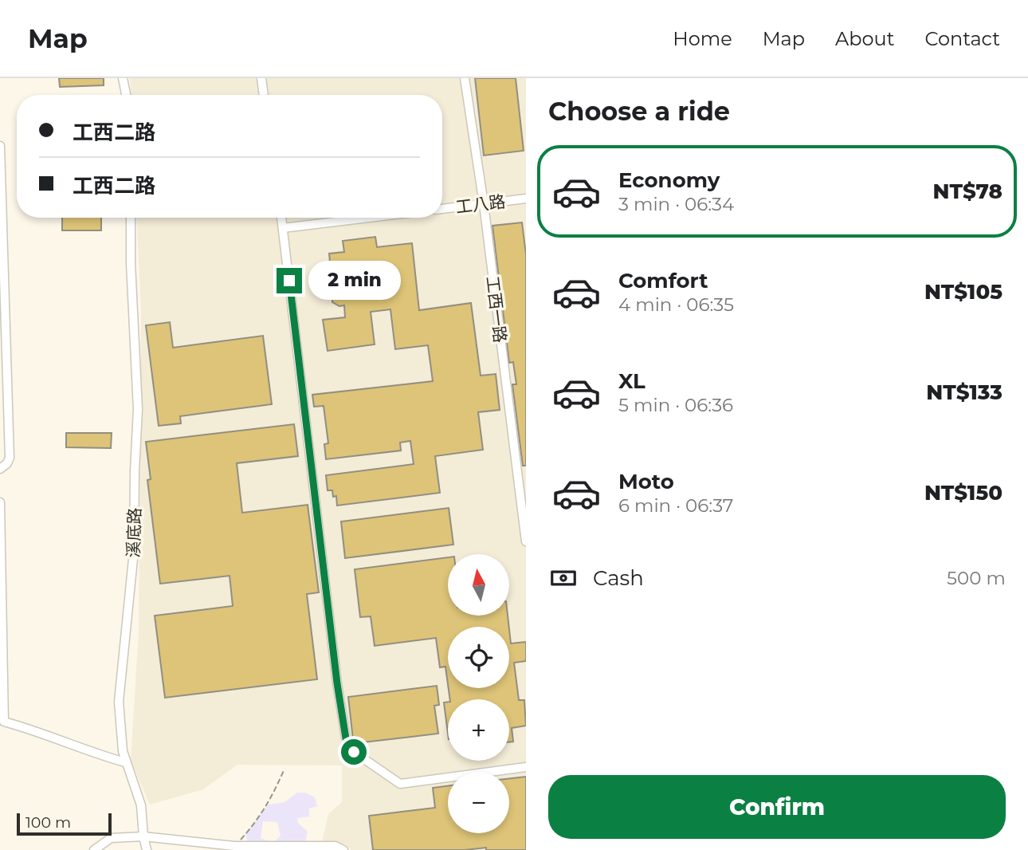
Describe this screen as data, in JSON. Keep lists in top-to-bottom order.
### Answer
{
  "streets": {
    "street": ["工八路", "工西一路", "溪底路"]
  },
  "crossings": [
    ["工八路", "工西一路"]
  ],
  "scale_bar": "100 m",
  "north": "top",
  "page": {
    "header": "Map",
    "nav": [
      "Home",
      "Map",
      "About",
      "Contact"
    ],
    "heading": "Choose a ride",
    "banner": ["工西二路", "工西二路"],
    "list": [
      {
        "name": "Economy",
        "note": "3 min · 06:34",
        "value": "NT$78"
      },
      {
        "name": "Comfort",
        "note": "4 min · 06:35",
        "value": "NT$105"
      },
      {
        "name": "XL",
        "note": "5 min · 06:36",
        "value": "NT$133"
      },
      {
        "name": "Moto",
        "note": "6 min · 06:37",
        "value": "NT$150"
      }
    ],
    "bubble": "2 min",
    "pay": ["Cash", "500 m"],
    "map_buttons": ["+", "−"],
    "buttons": "Confirm",
    "scale": "100 m"
  }
}
